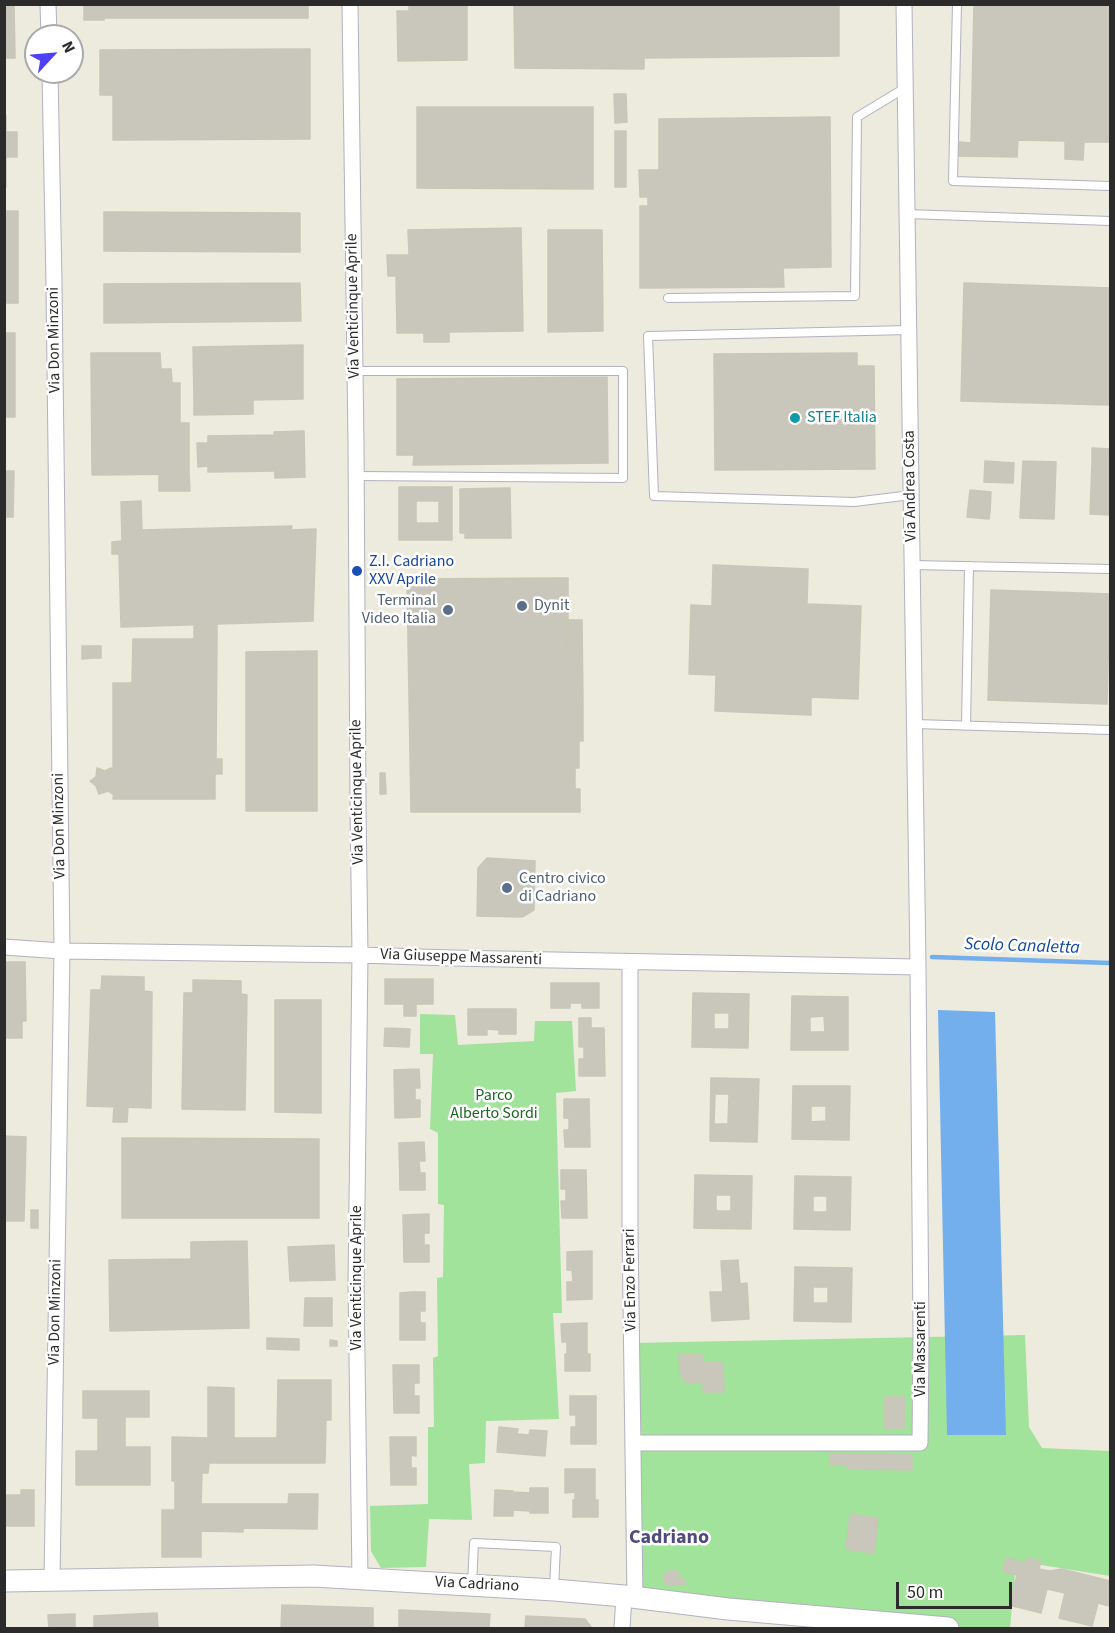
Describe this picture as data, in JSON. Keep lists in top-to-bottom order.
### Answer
{
  "streets": {
    "street": [
      "Via Venticinque Aprile",
      "Via Don Minzoni",
      "Via Andrea Costa",
      "Via Giuseppe Massarenti",
      "Via Enzo Ferrari",
      "Via Massarenti",
      "Via Cadriano"
    ]
  },
  "crossings": [
    ["Via Venticinque Aprile", "Via Giuseppe Massarenti"],
    ["Via Venticinque Aprile", "Via Cadriano"],
    ["Via Don Minzoni", "Via Giuseppe Massarenti"],
    ["Via Don Minzoni", "Via Cadriano"],
    ["Via Andrea Costa", "Via Giuseppe Massarenti"],
    ["Via Andrea Costa", "Via Massarenti"],
    ["Via Giuseppe Massarenti", "Via Enzo Ferrari"],
    ["Via Giuseppe Massarenti", "Via Massarenti"],
    ["Via Enzo Ferrari", "Via Massarenti"],
    ["Via Enzo Ferrari", "Via Cadriano"]
  ],
  "districts": ["Cadriano"],
  "water": ["Scolo Canaletta"],
  "parks": ["Parco Alberto Sordi"],
  "places": [
    "STEF Italia",
    "Z.I. Cadriano XXV Aprile",
    "Dynit",
    "Terminal Video Italia",
    "Centro civico di Cadriano"
  ],
  "scale_bar": "50 m",
  "north": "top right"
}
